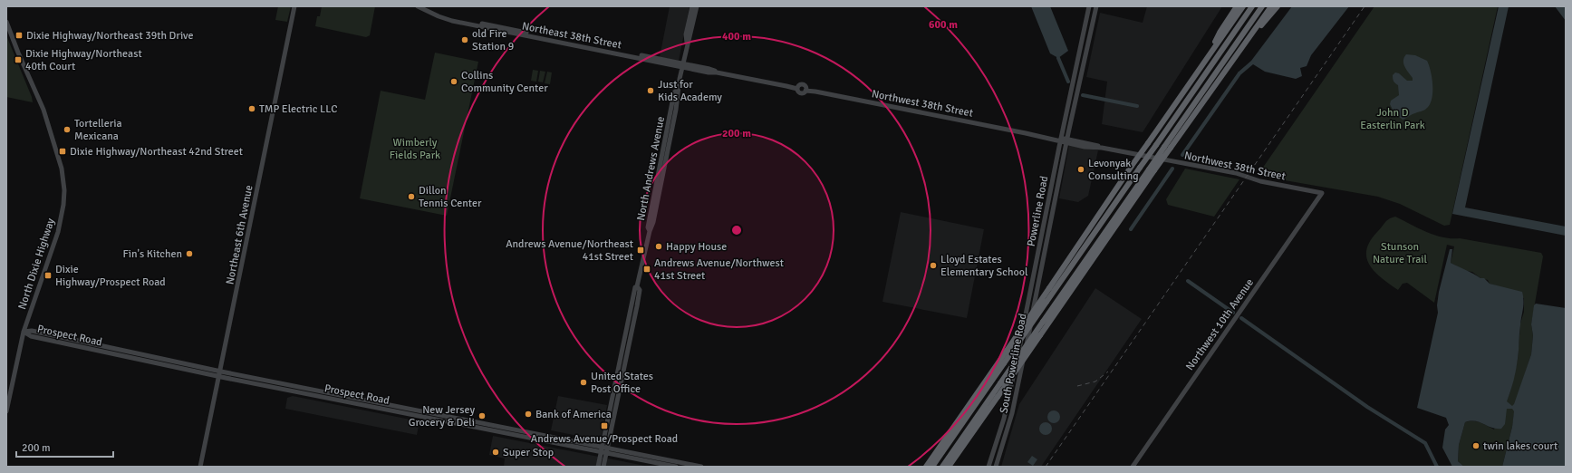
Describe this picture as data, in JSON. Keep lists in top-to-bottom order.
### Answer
{
  "streets": {
    "main road": [
      "Northeast 38th Street",
      "Northwest 38th Street",
      "North Andrews Avenue",
      "Powerline Road",
      "Northeast 6th Avenue",
      "North Dixie Highway",
      "Northwest 10th Avenue",
      "Prospect Road",
      "South Powerline Road"
    ]
  },
  "crossings": [
    ["Northeast 38th Street", "Northwest 38th Street"],
    ["Northeast 38th Street", "North Andrews Avenue"],
    ["Northwest 38th Street", "North Andrews Avenue"],
    ["Northwest 38th Street", "Powerline Road"],
    ["Northwest 38th Street", "Northwest 10th Avenue"],
    ["North Andrews Avenue", "Prospect Road"],
    ["Powerline Road", "South Powerline Road"],
    ["Northeast 6th Avenue", "Prospect Road"],
    ["North Dixie Highway", "Prospect Road"]
  ],
  "parks": ["John D Easterlin Park", "Wimberly Fields Park", "Stunson Nature Trail"],
  "places": {
    "transit": [
      "Dixie Highway/Northeast 39th Drive",
      "Dixie Highway/Northeast 40th Court",
      "Dixie Highway/Northeast 42nd Street",
      "Andrews Avenue/Northeast 41st Street",
      "Andrews Avenue/Northwest 41st Street",
      "Dixie Highway/Prospect Road",
      "Andrews Avenue/Prospect Road"
    ],
    "other": [
      "old Fire Station 9",
      "Collins Community Center",
      "Just for Kids Academy",
      "TMP Electric LLC",
      "Tortelleria Mexicana",
      "Levonyak Consulting",
      "Dillon Tennis Center",
      "Happy House",
      "Fin's Kitchen",
      "Lloyd Estates Elementary School",
      "United States Post Office",
      "Bank of America",
      "New Jersey Grocery & Deli",
      "twin lakes court",
      "Super Stop"
    ]
  },
  "scale_bar": "200 m",
  "rings": ["600 m", "400 m", "200 m"]
}
